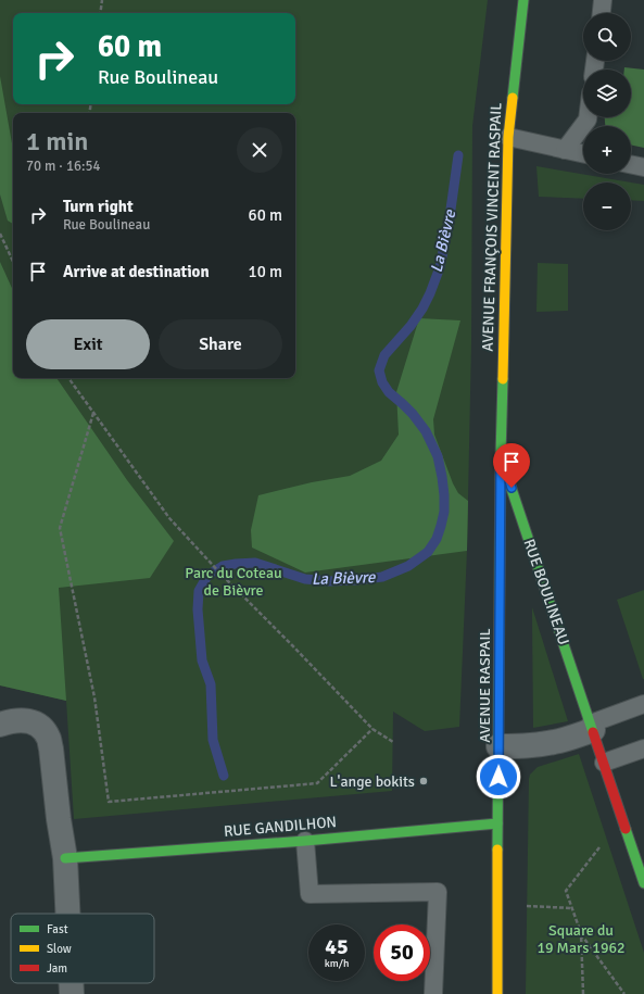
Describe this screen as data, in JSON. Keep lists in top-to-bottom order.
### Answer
{
  "streets": {
    "main road": [
      "AVENUE FRANÇOIS VINCENT RASPAIL",
      "RUE BOULINEAU",
      "AVENUE RASPAIL",
      "RUE GANDILHON"
    ]
  },
  "crossings": [
    ["AVENUE FRANÇOIS VINCENT RASPAIL", "RUE BOULINEAU"],
    ["AVENUE FRANÇOIS VINCENT RASPAIL", "AVENUE RASPAIL"],
    ["RUE BOULINEAU", "AVENUE RASPAIL"],
    ["AVENUE RASPAIL", "RUE GANDILHON"]
  ],
  "water": ["La Bièvre"],
  "parks": ["Parc du Coteau de Bièvre", "Square du 19 Mars 1962"],
  "places": ["L'ange bokits"],
  "legend": ["Fast", "Slow", "Jam"],
  "page": {
    "map_buttons": ["+", "−"],
    "turn": ["60 m", "Rue Boulineau"],
    "heading": ["1 min", "70 m · 16:54"],
    "list": [
      {
        "name": "Turn right",
        "note": "Rue Boulineau",
        "value": "60 m"
      },
      {
        "name": "Arrive at destination",
        "value": "10 m"
      }
    ],
    "buttons": ["Exit", "Share"],
    "speed": "45 km/h",
    "limit": "50"
  }
}
